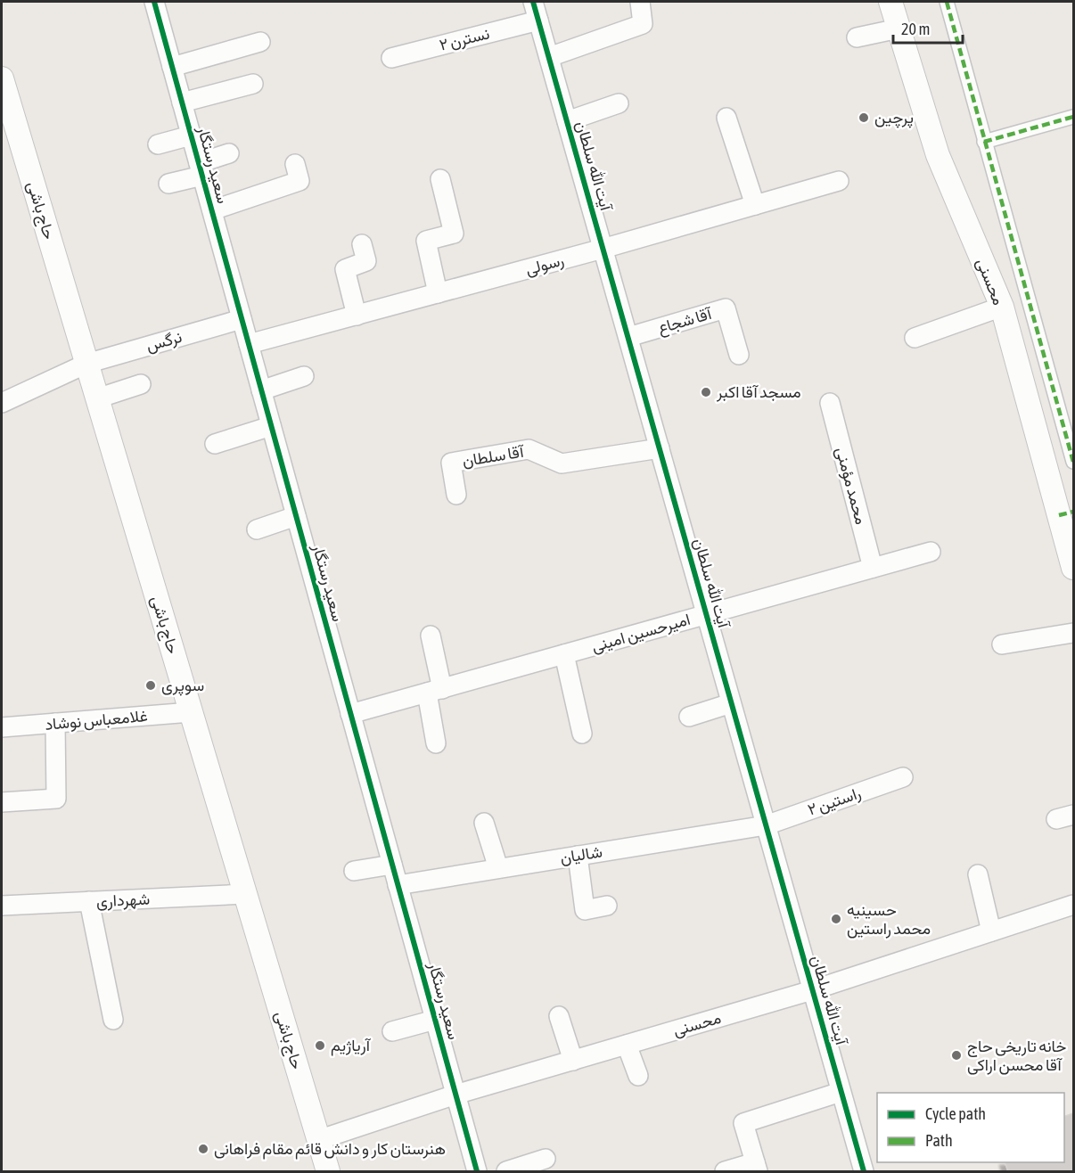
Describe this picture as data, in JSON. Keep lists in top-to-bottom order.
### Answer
{
  "streets": {
    "street": [
      "نسترن ۲",
      "سعید رستگار",
      "آیت الله سلطان",
      "حاج باشی",
      "رسولی",
      "محسنی",
      "آقا شجاع",
      "نرگس",
      "آقا سلطان",
      "محمد مؤمنی",
      "امیرحسین امینی",
      "غلامعباس نوشاد",
      "راستین ۲",
      "شالیان",
      "شهرداری"
    ]
  },
  "crossings": [
    ["نسترن ۲", "آیت الله سلطان"],
    ["سعید رستگار", "رسولی"],
    ["سعید رستگار", "محسنی"],
    ["سعید رستگار", "نرگس"],
    ["سعید رستگار", "امیرحسین امینی"],
    ["سعید رستگار", "شالیان"],
    ["آیت الله سلطان", "رسولی"],
    ["آیت الله سلطان", "محسنی"],
    ["آیت الله سلطان", "آقا شجاع"],
    ["آیت الله سلطان", "آقا سلطان"],
    ["آیت الله سلطان", "امیرحسین امینی"],
    ["آیت الله سلطان", "راستین ۲"],
    ["آیت الله سلطان", "شالیان"],
    ["حاج باشی", "محسنی"],
    ["حاج باشی", "نرگس"],
    ["حاج باشی", "غلامعباس نوشاد"],
    ["حاج باشی", "شهرداری"],
    ["محمد مؤمنی", "امیرحسین امینی"],
    ["راستین ۲", "شالیان"]
  ],
  "places": [
    "پرچین",
    "مسجد آقا اکبر",
    "سوپری",
    "حسینیه محمد راستین",
    "آریاژیم",
    "خانه تاریخی حاج آقا محسن اراکی",
    "هنرستان کار و دانش قائم مقام فراهانی"
  ],
  "legend": ["Cycle path", "Path"],
  "scale_bar": "20 m"
}
